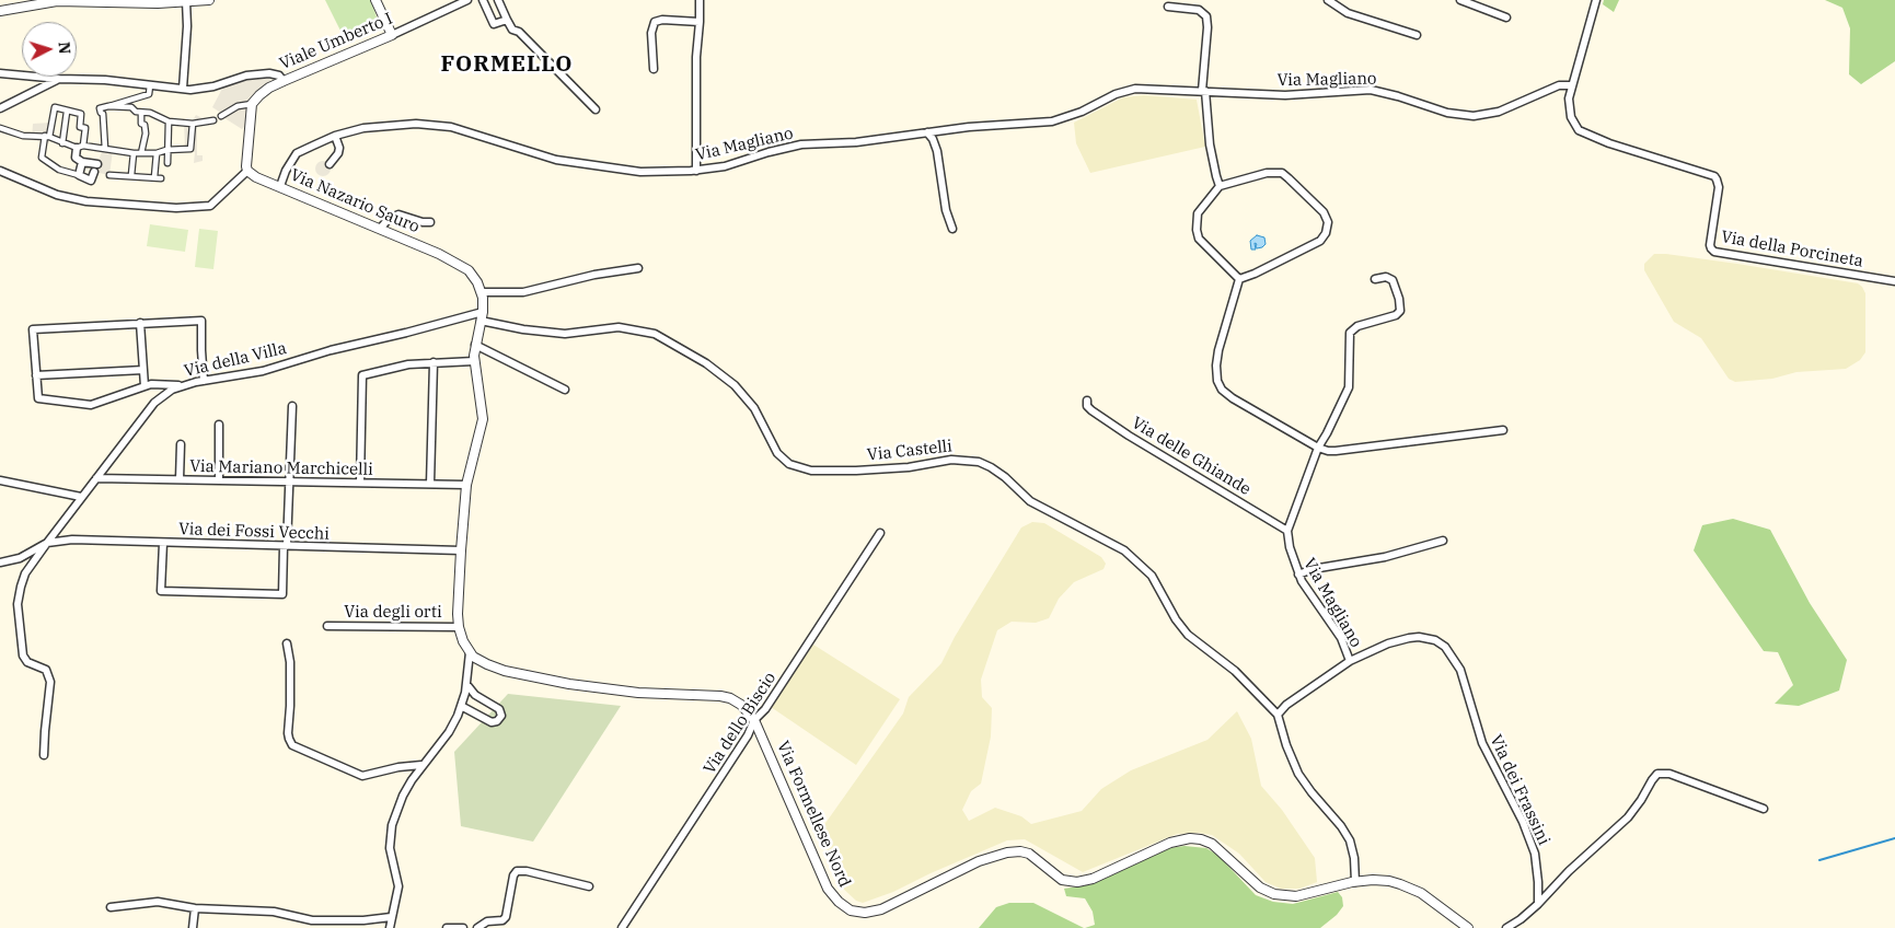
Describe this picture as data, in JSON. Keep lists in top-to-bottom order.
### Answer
{
  "streets": {
    "street": [
      "Viale Umberto I",
      "Via Magliano",
      "Via Nazario Sauro",
      "Via della Porcineta",
      "Via della Villa",
      "Via Castelli",
      "Via delle Ghiande",
      "Via Mariano Marchicelli",
      "Via dei Fossi Vecchi",
      "Via degli orti",
      "Via dello Biscio",
      "Via dei Frassini",
      "Via Formellese Nord"
    ]
  },
  "crossings": [
    ["Via Magliano", "Via Nazario Sauro"],
    ["Via Magliano", "Via della Porcineta"],
    ["Via Magliano", "Via delle Ghiande"],
    ["Via Magliano", "Via dei Frassini"],
    ["Via Nazario Sauro", "Via della Villa"],
    ["Via della Villa", "Via Mariano Marchicelli"],
    ["Via della Villa", "Via dei Fossi Vecchi"],
    ["Via Castelli", "Via dei Frassini"],
    ["Via Castelli", "Via Formellese Nord"],
    ["Via dello Biscio", "Via Formellese Nord"]
  ],
  "districts": ["FORMELLO"],
  "north": "right"
}
